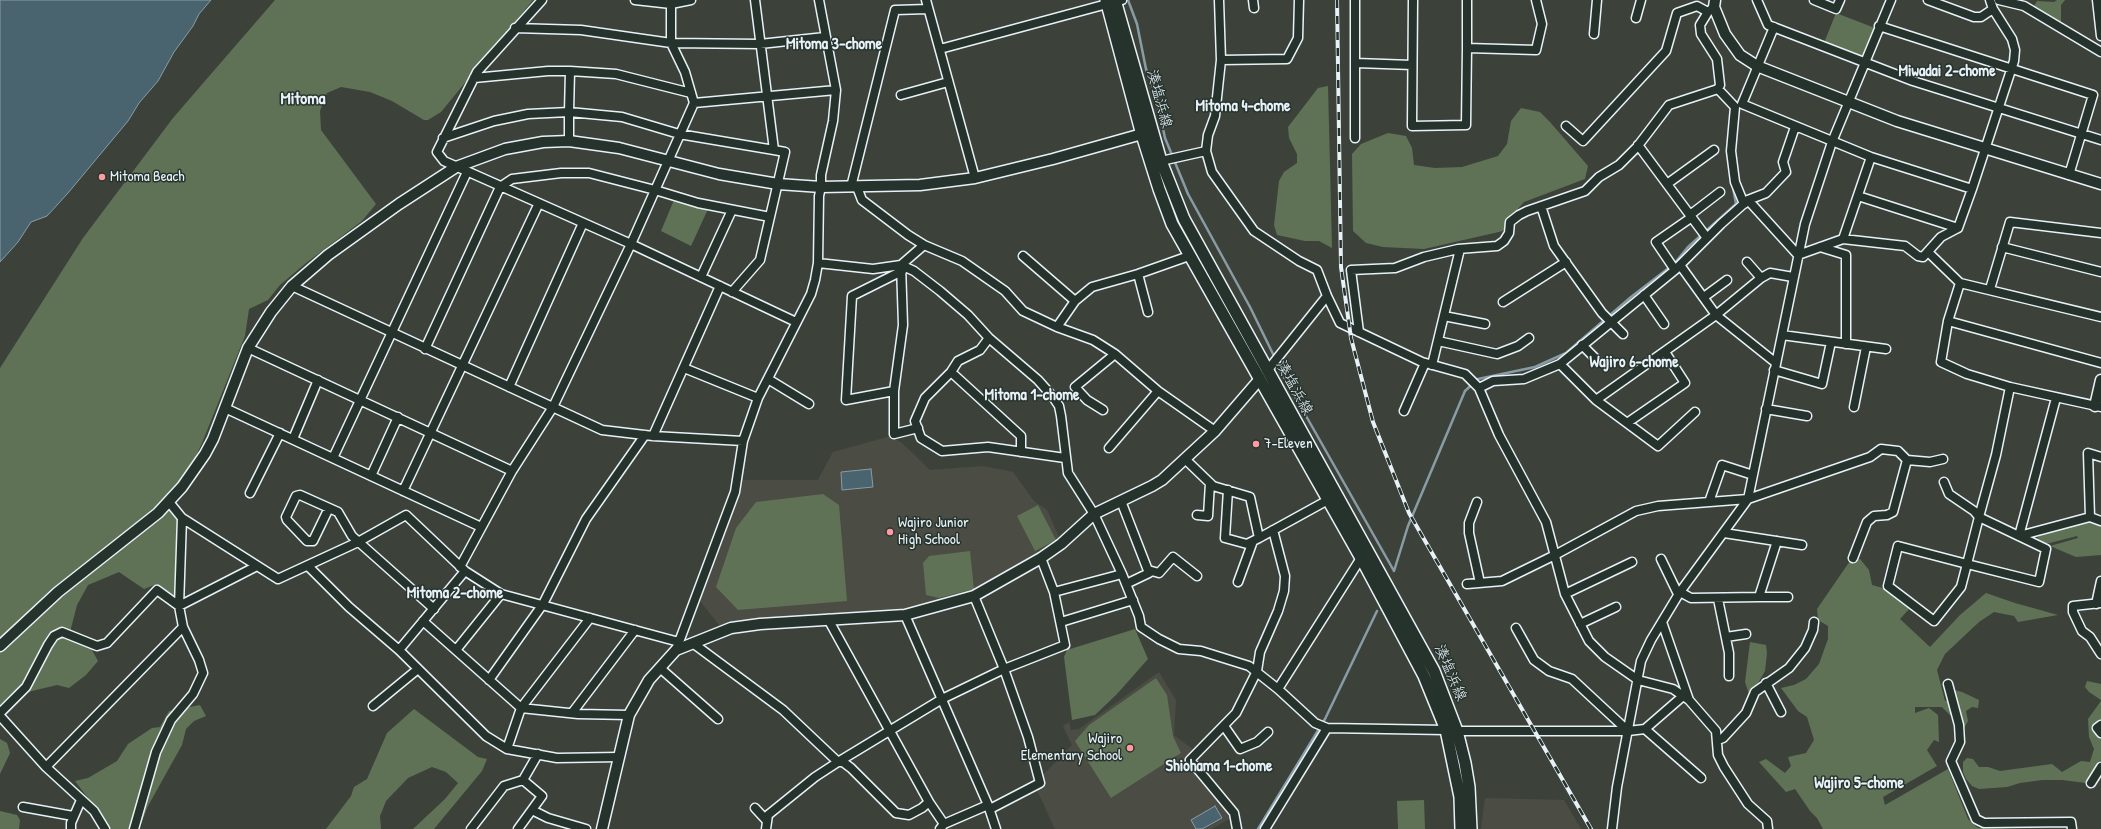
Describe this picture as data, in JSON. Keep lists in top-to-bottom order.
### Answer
{
  "streets": {
    "main road": ["湊塩浜線"]
  },
  "districts": [
    "Mitoma 3-chome",
    "Miwadai 2-chome",
    "Mitoma",
    "Mitoma 4-chome",
    "Wajiro 6-chome",
    "Mitoma 1-chome",
    "Mitoma 2-chome",
    "Shiohama 1-chome",
    "Wajiro 5-chome"
  ],
  "places": [
    "Mitoma Beach",
    "7-Eleven",
    "Wajiro Junior High School",
    "Wajiro Elementary School"
  ]
}
